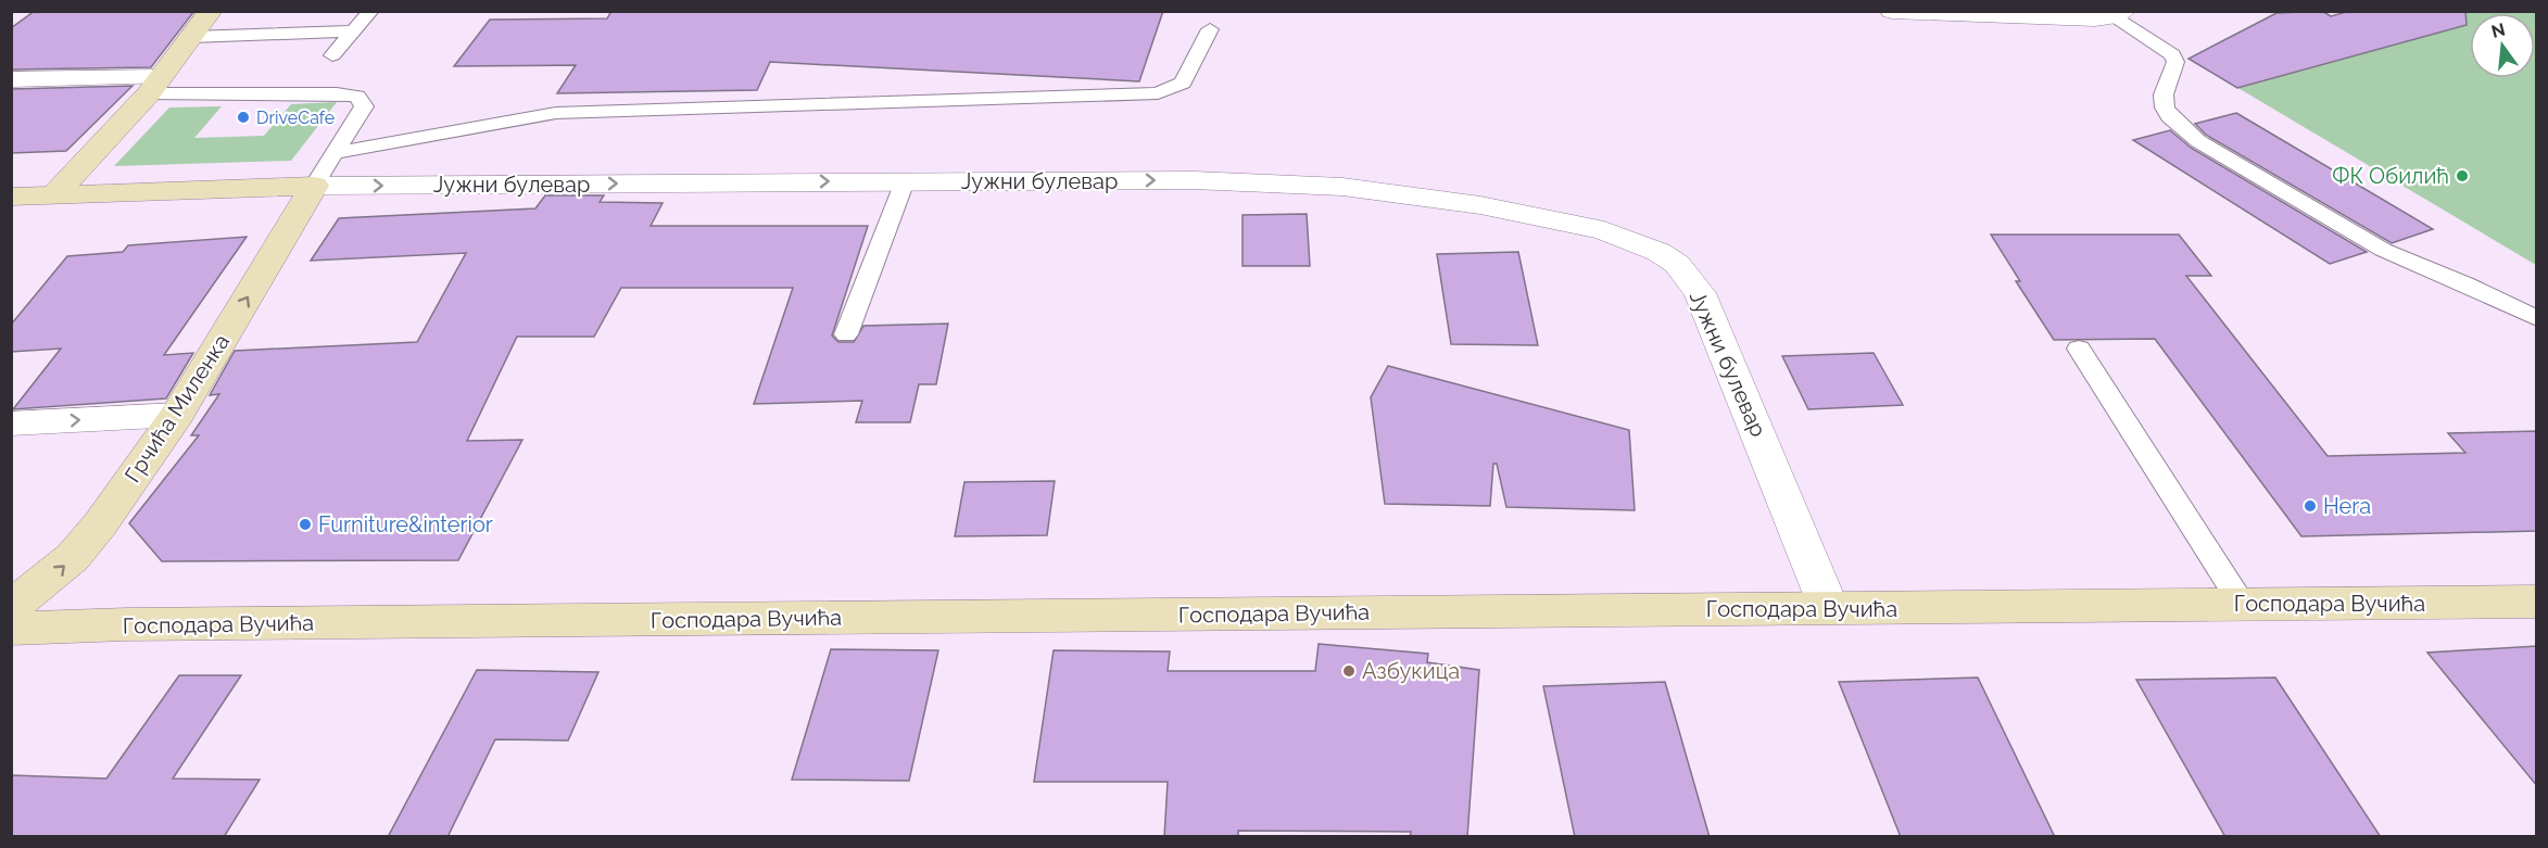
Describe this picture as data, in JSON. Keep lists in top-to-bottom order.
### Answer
{
  "streets": {
    "main road": ["Јужни булевар", "Грчића Миленка", "Господара Вучића"]
  },
  "crossings": [
    ["Јужни булевар", "Грчића Миленка"],
    ["Јужни булевар", "Господара Вучића"]
  ],
  "one_way": ["Јужни булевар", "Грчића Миленка"],
  "places": [
    "DriveCafe",
    "ФК Обилић",
    "Hera",
    "Furniture&interior",
    "Азбукица"
  ],
  "north": "top"
}
